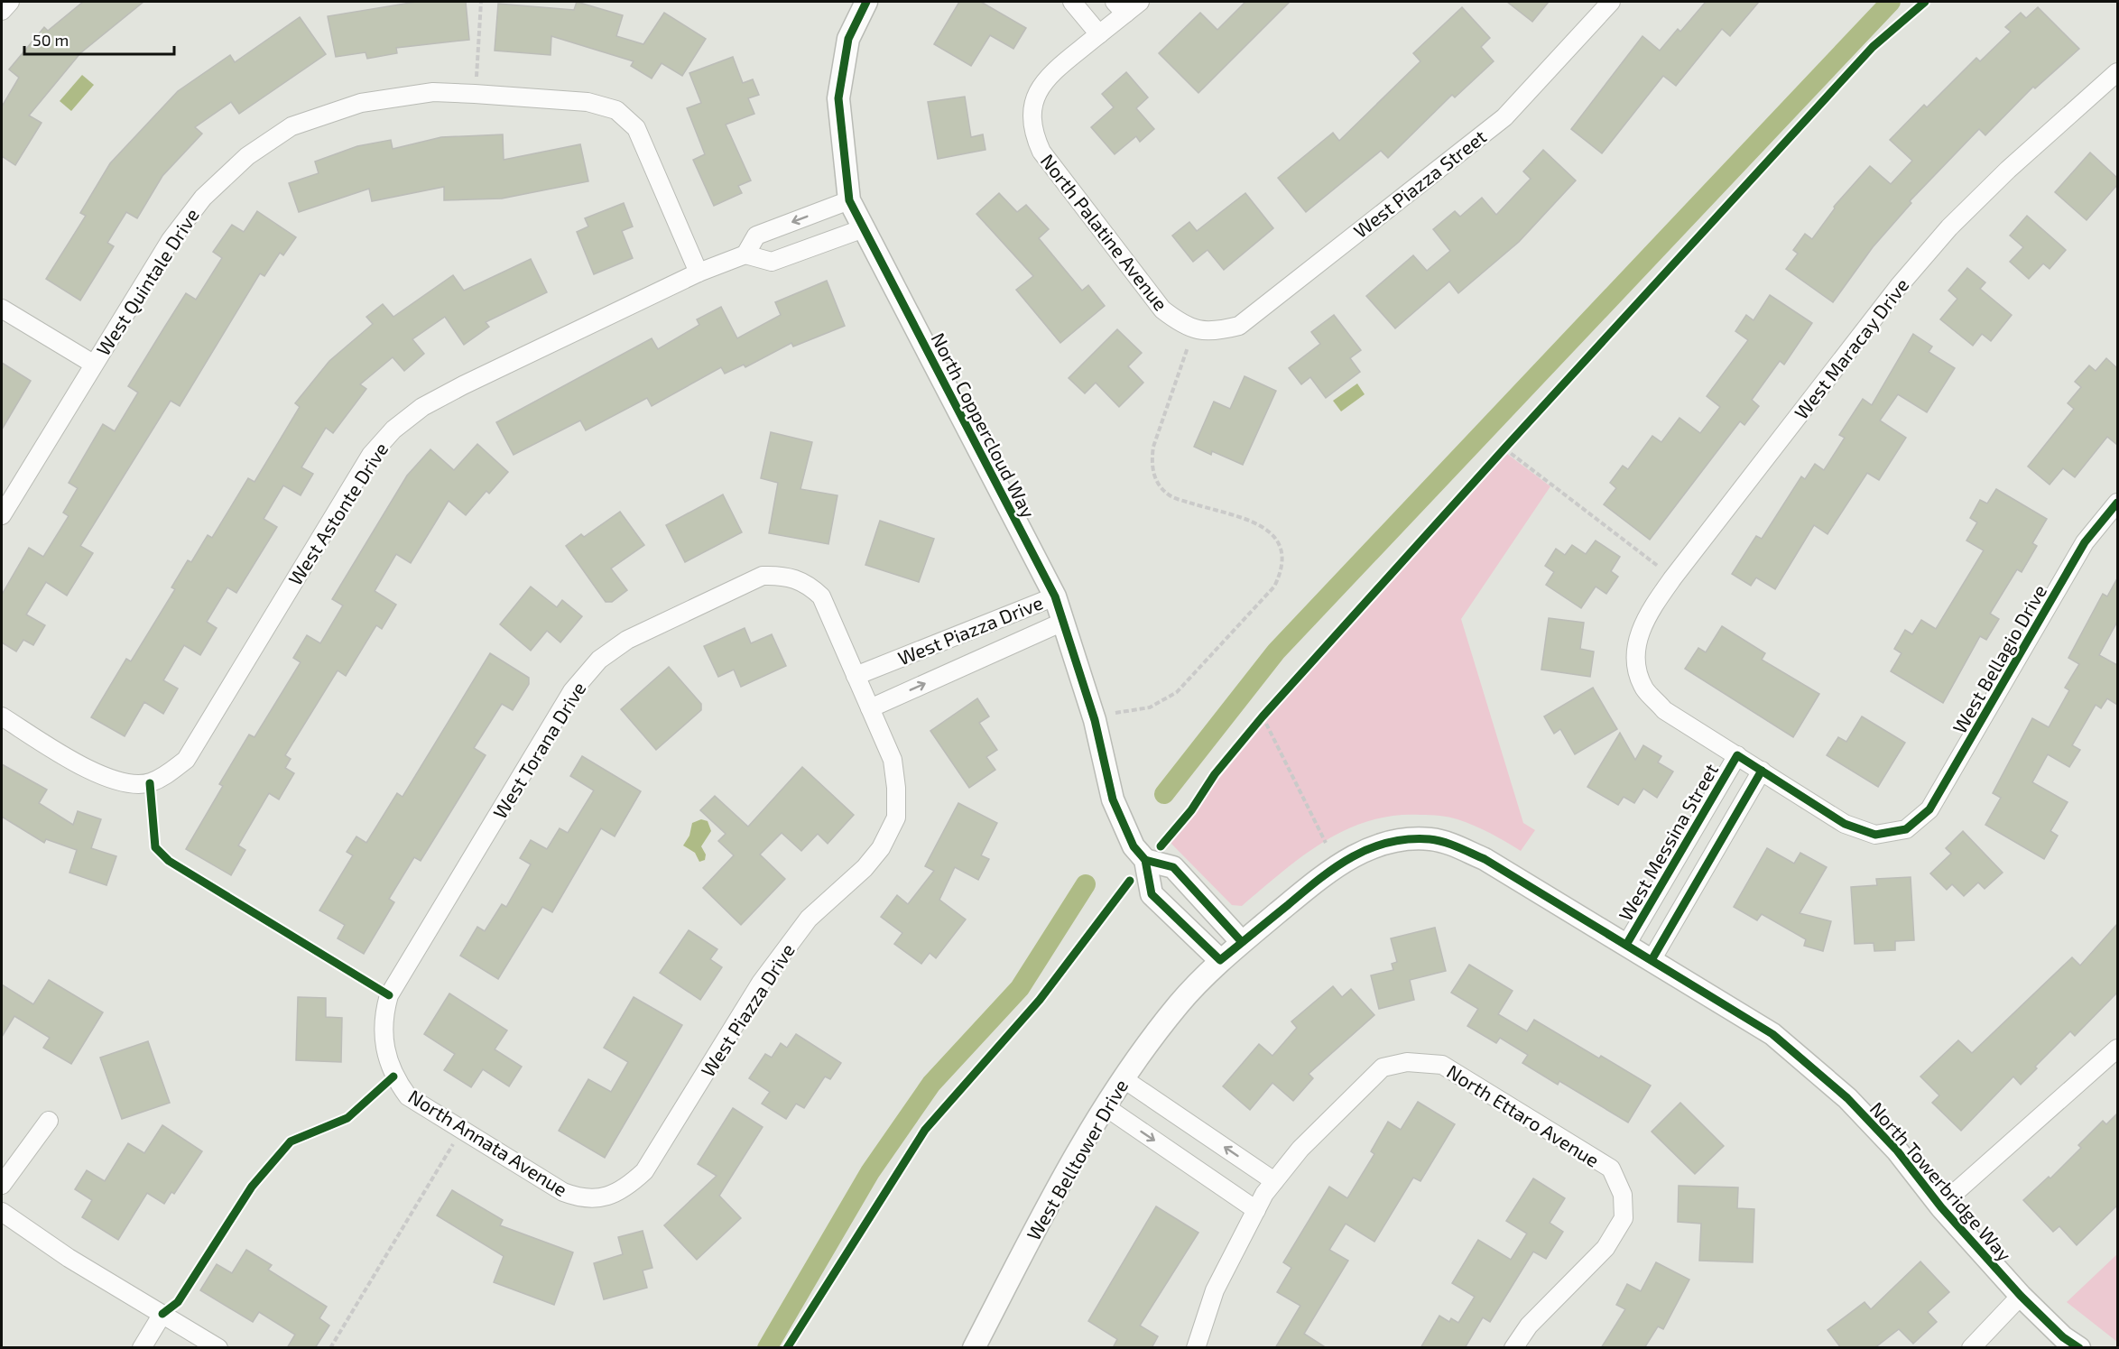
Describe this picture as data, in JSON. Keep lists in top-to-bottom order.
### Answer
{
  "streets": {
    "street": [
      "West Piazza Street",
      "North Palatine Avenue",
      "West Quintale Drive",
      "West Maracay Drive",
      "North Coppercloud Way",
      "West Astonte Drive",
      "West Piazza Drive",
      "West Bellagio Drive",
      "West Torana Drive",
      "West Messina Street",
      "North Ettaro Avenue",
      "North Annata Avenue",
      "West Belltower Drive",
      "North Towerbridge Way"
    ]
  },
  "crossings": [
    ["West Piazza Street", "North Palatine Avenue"],
    ["West Quintale Drive", "West Astonte Drive"],
    ["West Maracay Drive", "West Messina Street"],
    ["North Coppercloud Way", "West Piazza Drive"],
    ["North Coppercloud Way", "West Belltower Drive"],
    ["North Coppercloud Way", "North Towerbridge Way"],
    ["West Piazza Drive", "West Torana Drive"],
    ["West Piazza Drive", "North Annata Avenue"],
    ["West Torana Drive", "North Annata Avenue"],
    ["West Messina Street", "North Towerbridge Way"],
    ["West Belltower Drive", "North Towerbridge Way"]
  ],
  "scale_bar": "50 m"
}
